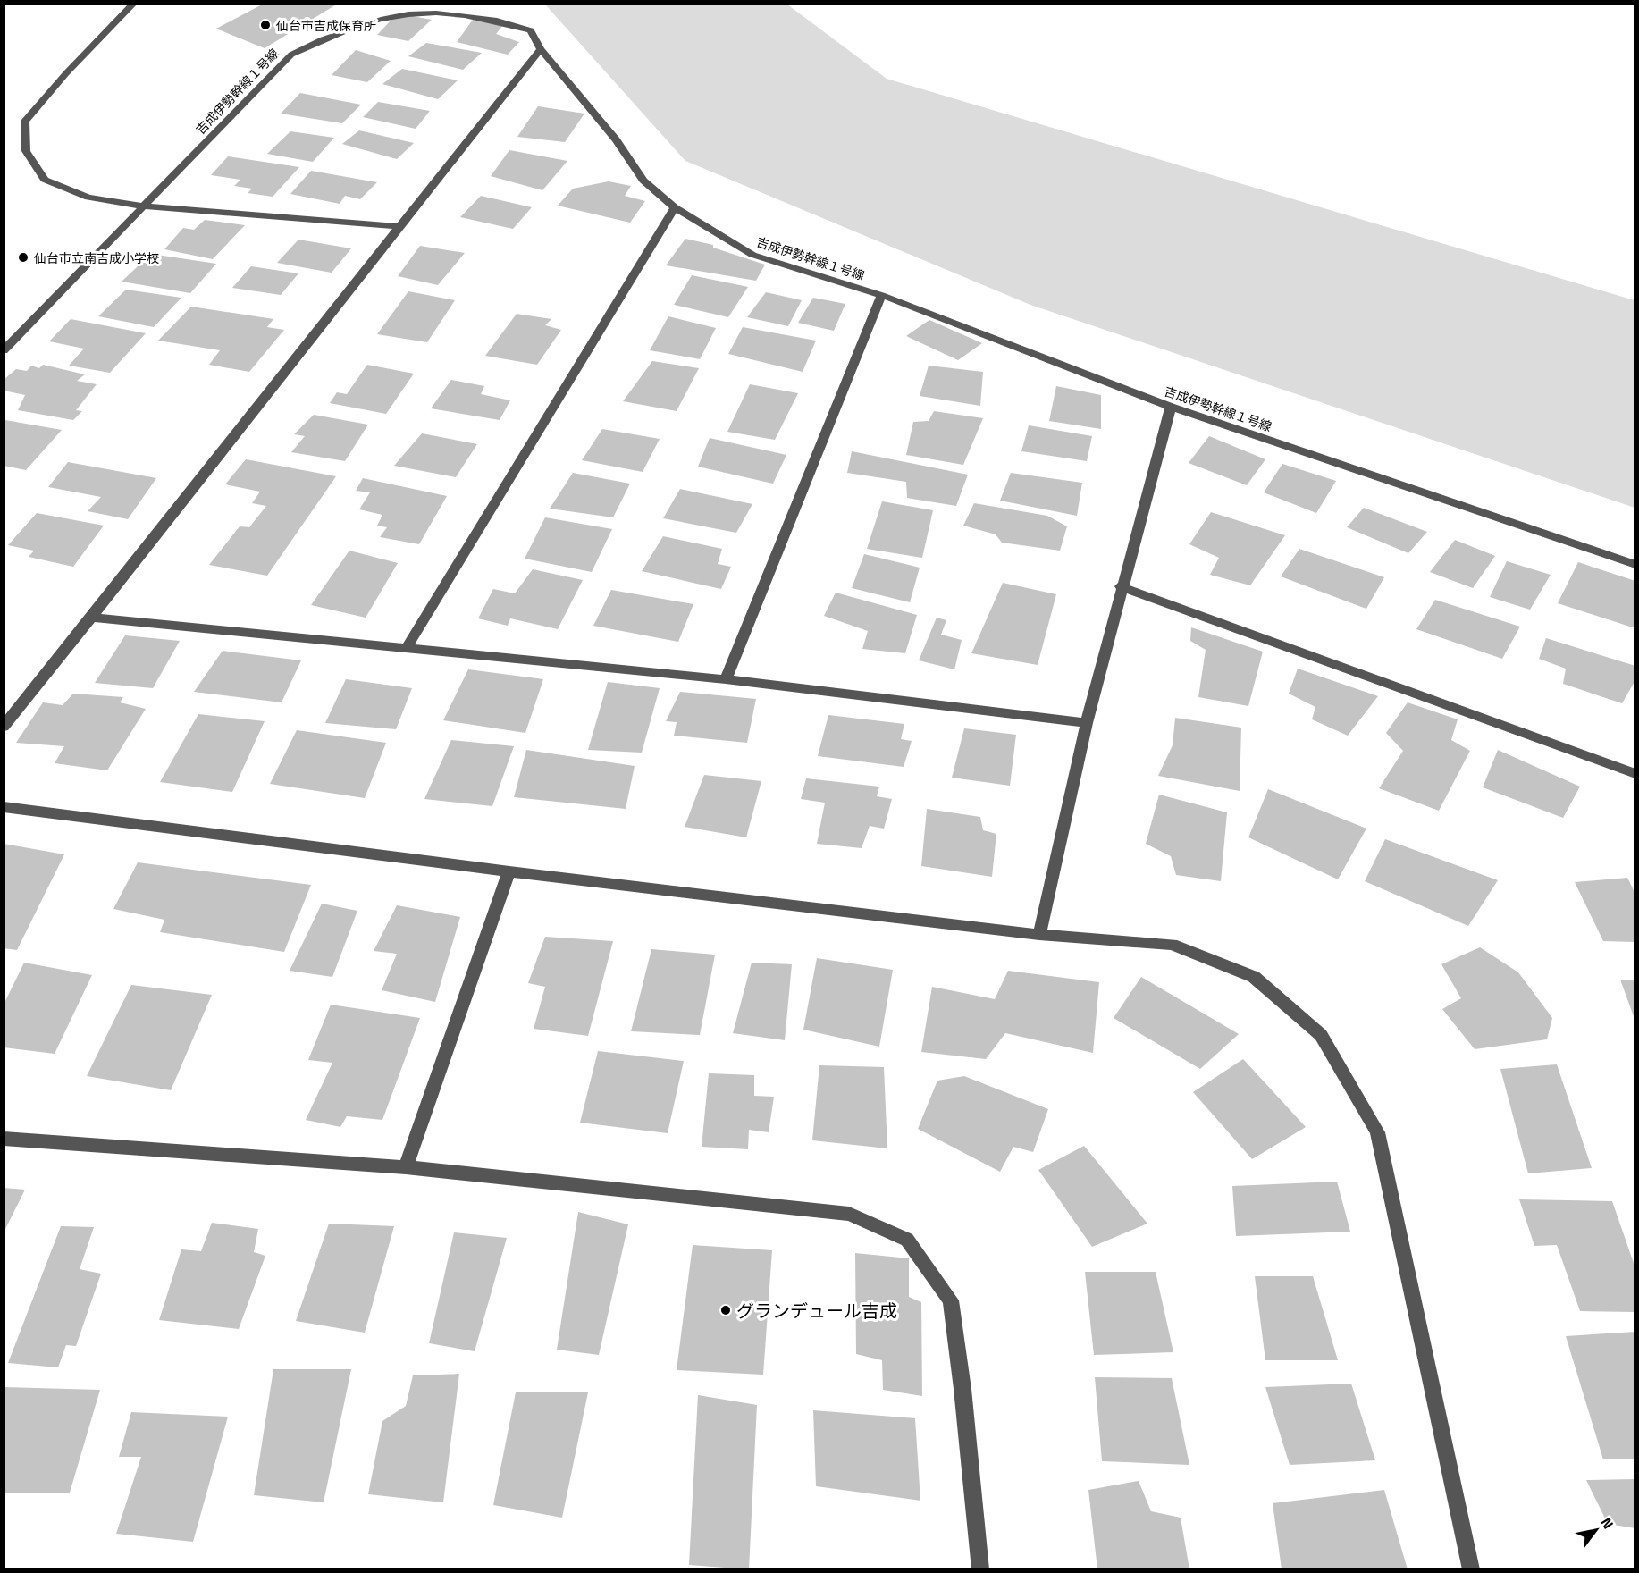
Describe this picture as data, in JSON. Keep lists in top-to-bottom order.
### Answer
{
  "streets": {
    "street": ["吉成伊勢幹線１号線"]
  },
  "places": ["仙台市吉成保育所", "仙台市立南吉成小学校", "グランデュール吉成"],
  "north": "top right"
}
